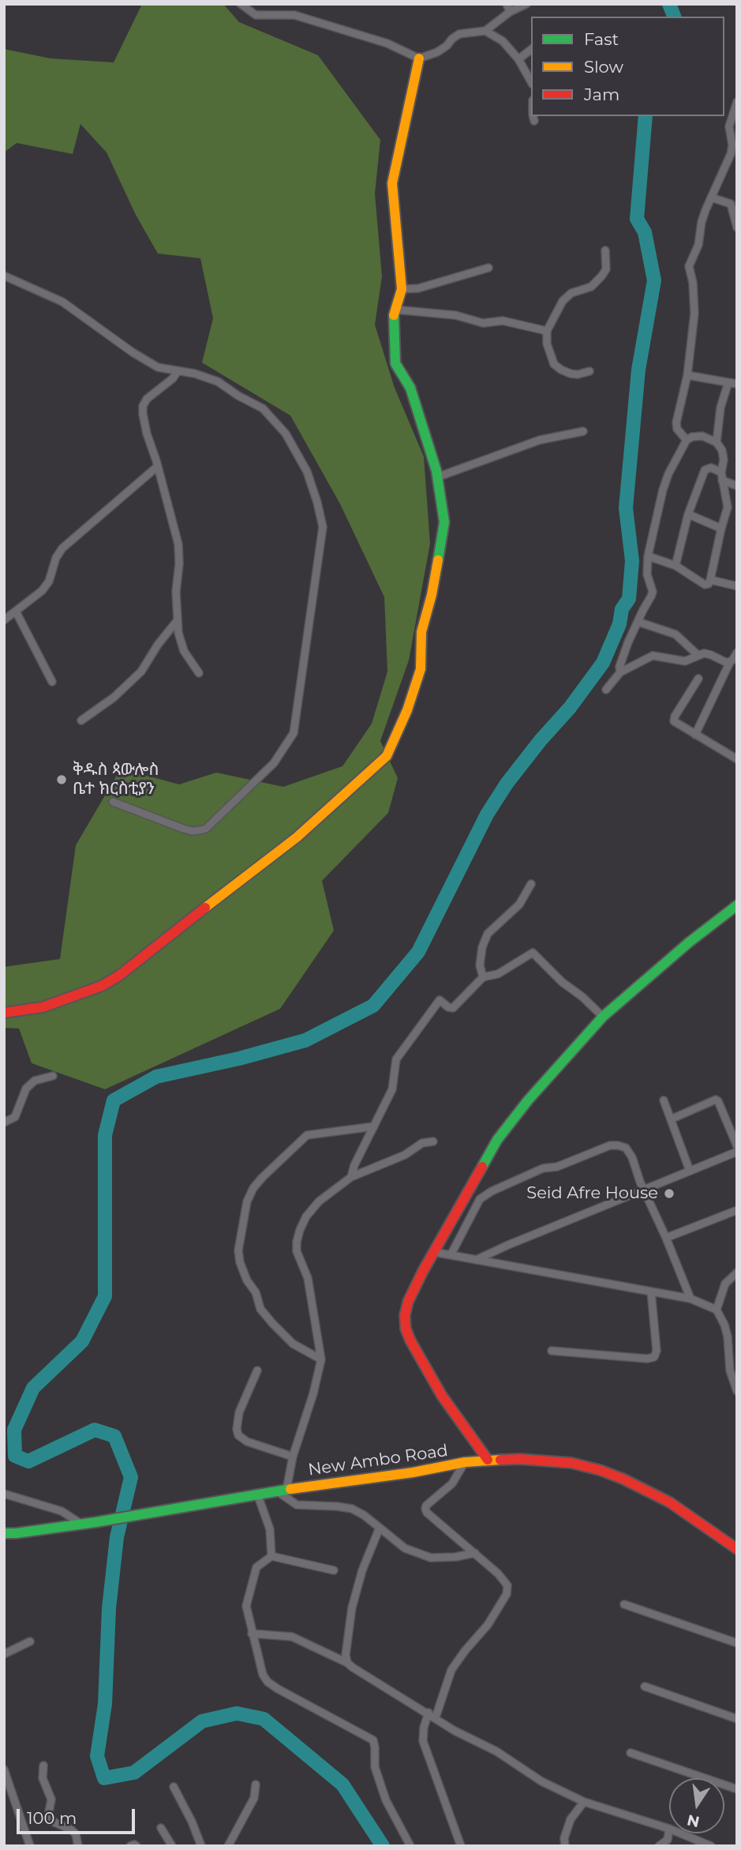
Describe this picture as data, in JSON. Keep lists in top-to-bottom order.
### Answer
{
  "streets": {
    "street": ["New Ambo Road"]
  },
  "places": ["ቅዱስ ጳውሎስ ቤተ ክርስቲያን", "Seid Afre House"],
  "legend": ["Fast", "Slow", "Jam"],
  "scale_bar": "100 m",
  "north": "bottom"
}
